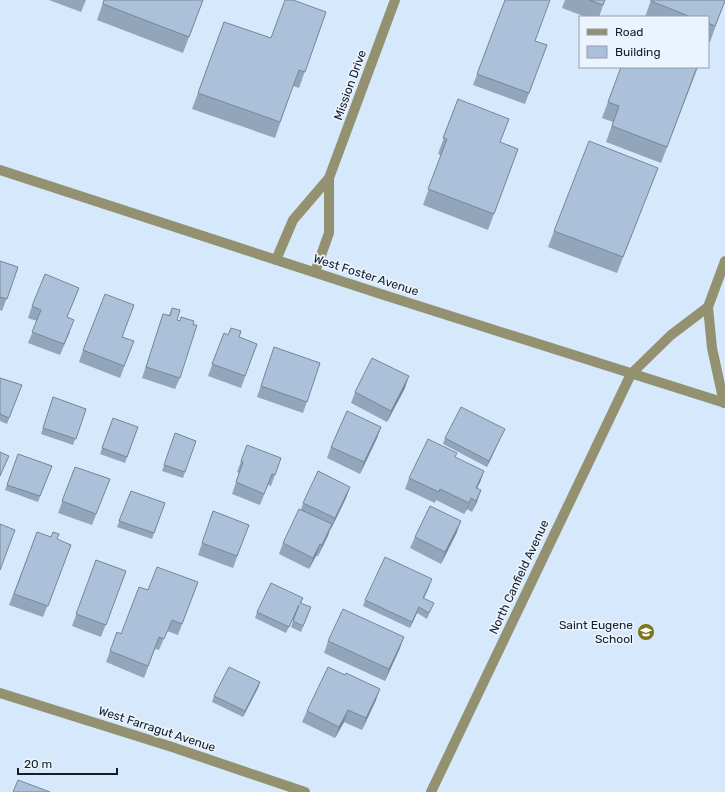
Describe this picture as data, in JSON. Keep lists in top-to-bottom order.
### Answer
{
  "streets": {
    "street": [
      "Mission Drive",
      "West Foster Avenue",
      "North Canfield Avenue",
      "West Farragut Avenue"
    ]
  },
  "crossings": [
    ["Mission Drive", "West Foster Avenue"],
    ["West Foster Avenue", "North Canfield Avenue"]
  ],
  "places": {
    "school or university": ["Saint Eugene School"]
  },
  "legend": ["Road", "Building"],
  "scale_bar": "20 m"
}
